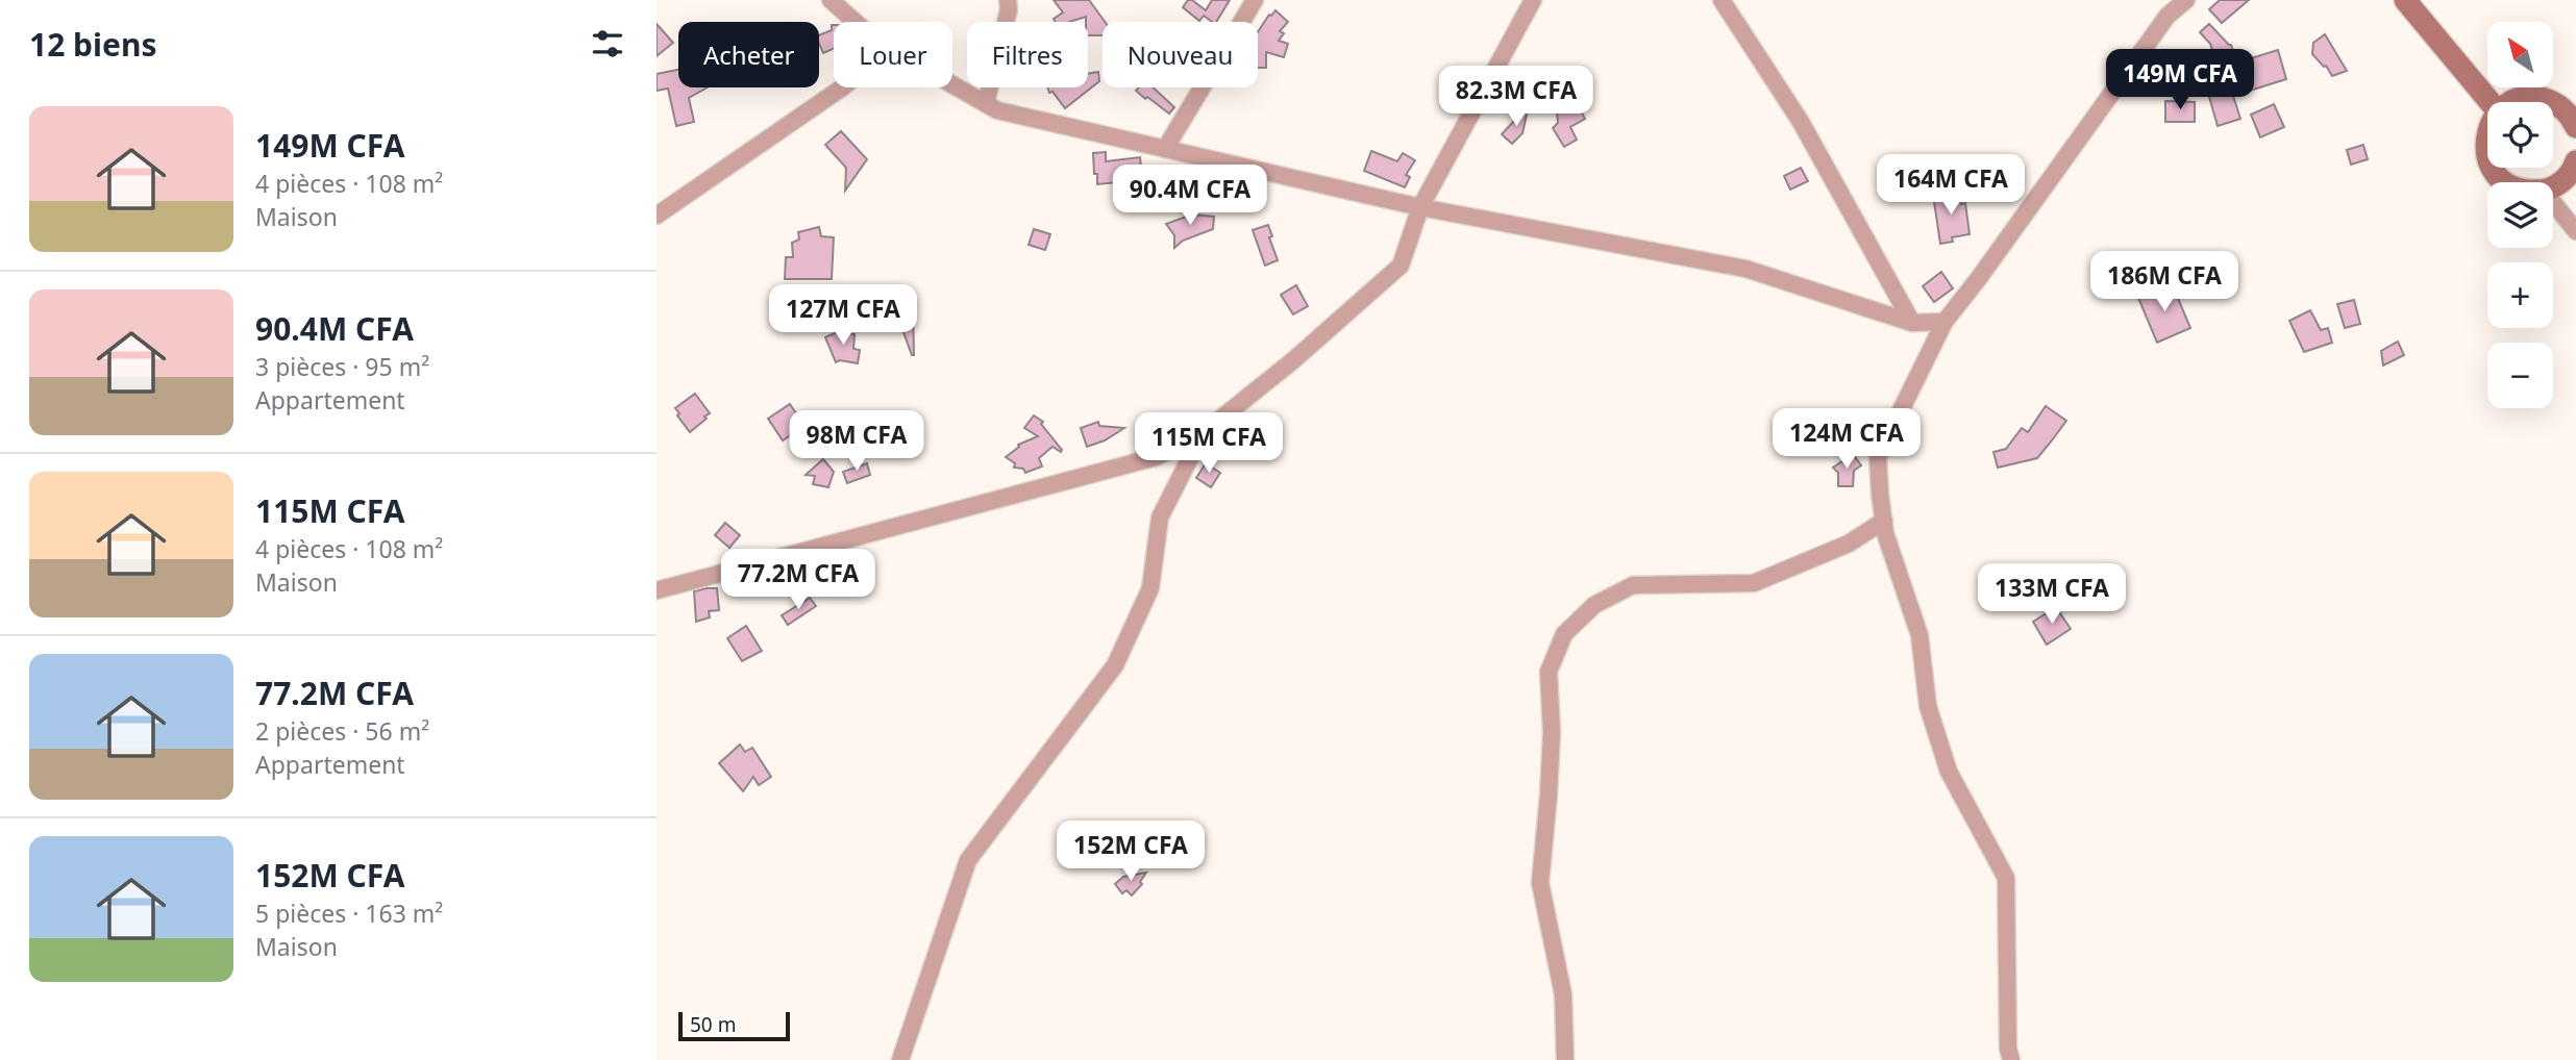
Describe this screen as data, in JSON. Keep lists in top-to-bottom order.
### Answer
{
  "scale_bar": "50 m",
  "north": "top left",
  "page": {
    "heading": "12 biens",
    "map_buttons": ["+", "−"],
    "chip": [
      "Acheter",
      "Louer",
      "Filtres",
      "Nouveau"
    ],
    "price": [
      "149M CFA",
      "82.3M CFA",
      "164M CFA",
      "90.4M CFA",
      "186M CFA",
      "127M CFA",
      "124M CFA",
      "98M CFA",
      "115M CFA",
      "77.2M CFA",
      "133M CFA",
      "152M CFA"
    ],
    "list": [
      {
        "name": "149M CFA",
        "note": "4 pièces · 108 m² · Maison"
      },
      {
        "name": "90.4M CFA",
        "note": "3 pièces · 95 m² · Appartement"
      },
      {
        "name": "115M CFA",
        "note": "4 pièces · 108 m² · Maison"
      },
      {
        "name": "77.2M CFA",
        "note": "2 pièces · 56 m² · Appartement"
      },
      {
        "name": "152M CFA",
        "note": "5 pièces · 163 m² · Maison"
      }
    ],
    "scale": "50 m"
  }
}
